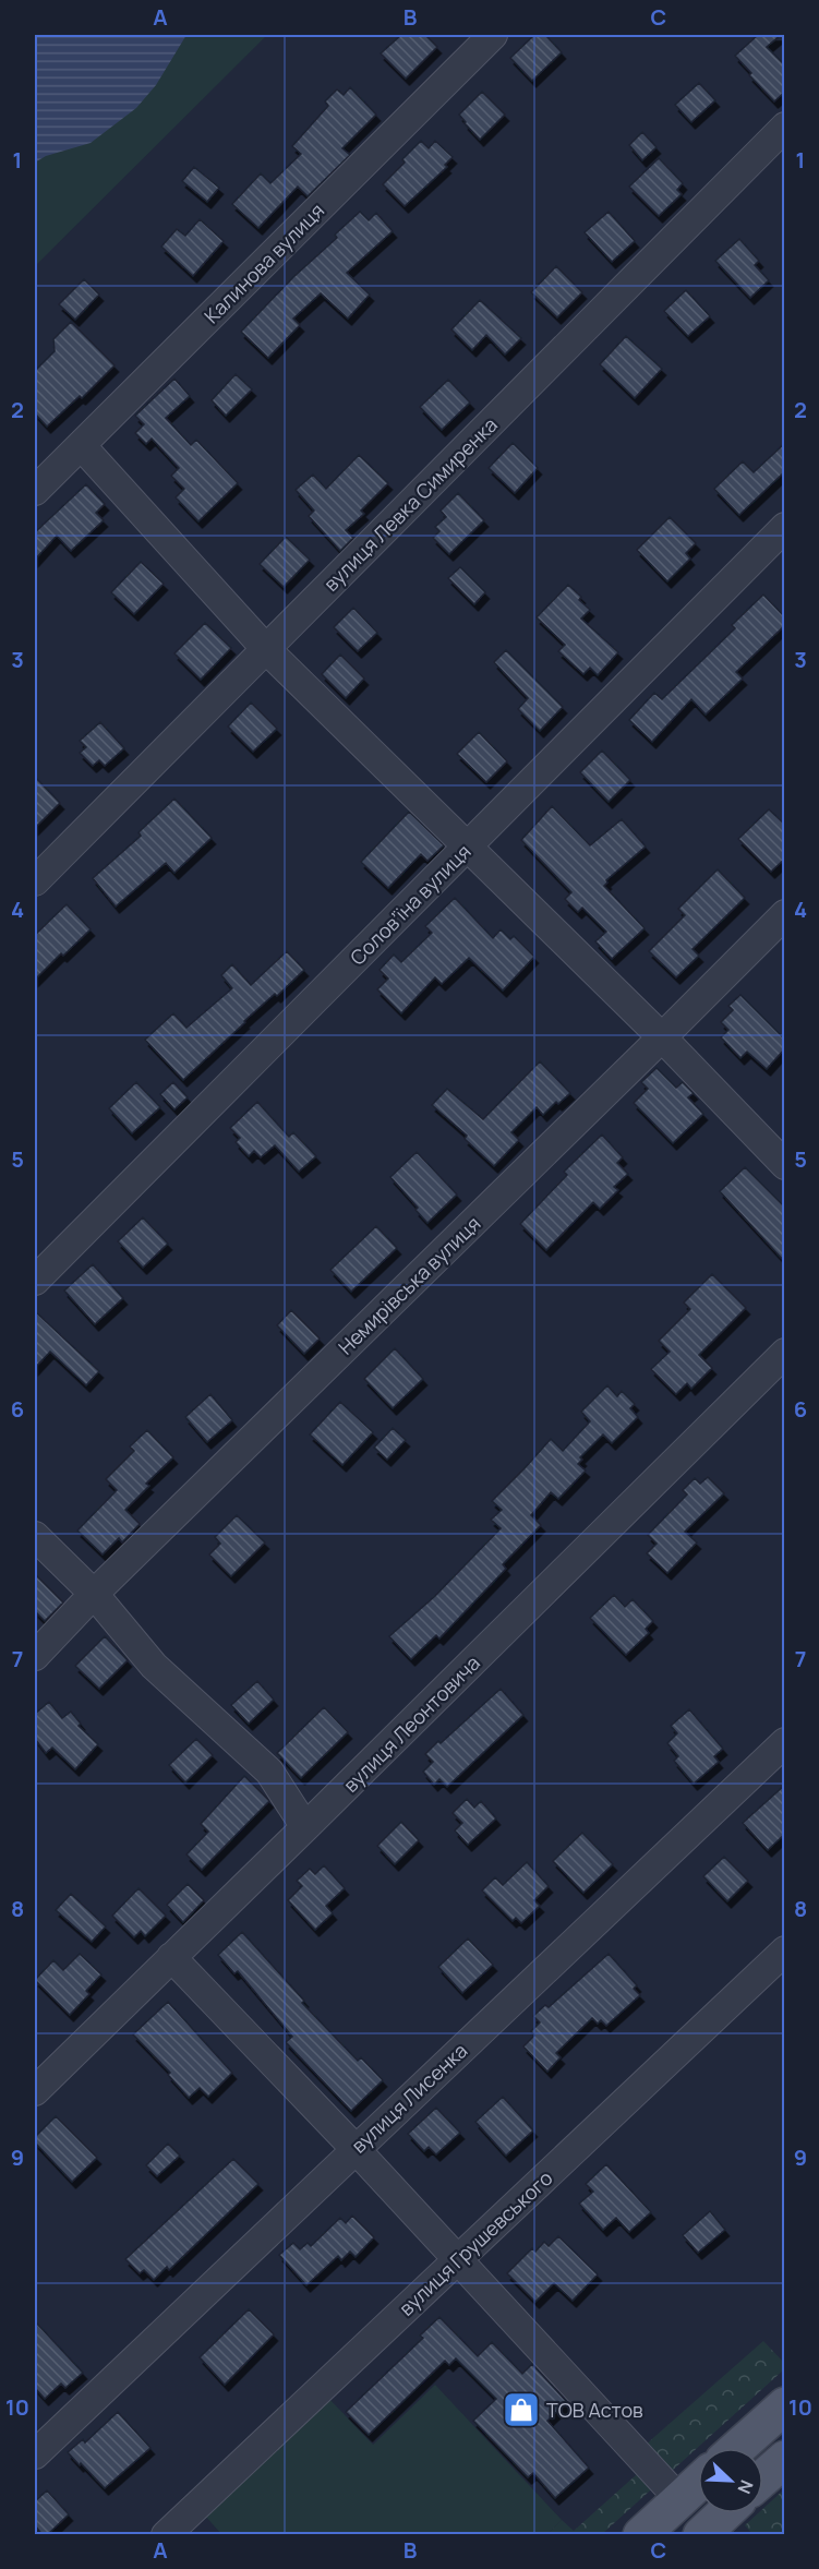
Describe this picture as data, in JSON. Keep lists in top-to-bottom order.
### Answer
{
  "streets": {
    "street": [
      "Калинова вулиця",
      "вулиця Левка Симиренка",
      "Соловʼїна вулиця",
      "Немирівська вулиця",
      "вулиця Леонтовича",
      "вулиця Лисенка",
      "вулиця Грушевського"
    ]
  },
  "places": {
    "shop": ["ТОВ Астов"]
  },
  "north": "bottom right",
  "grid": {
    "columns": ["A", "B", "C"],
    "rows": [
      "1",
      "2",
      "3",
      "4",
      "5",
      "6",
      "7",
      "8",
      "9",
      "10"
    ]
  }
}
